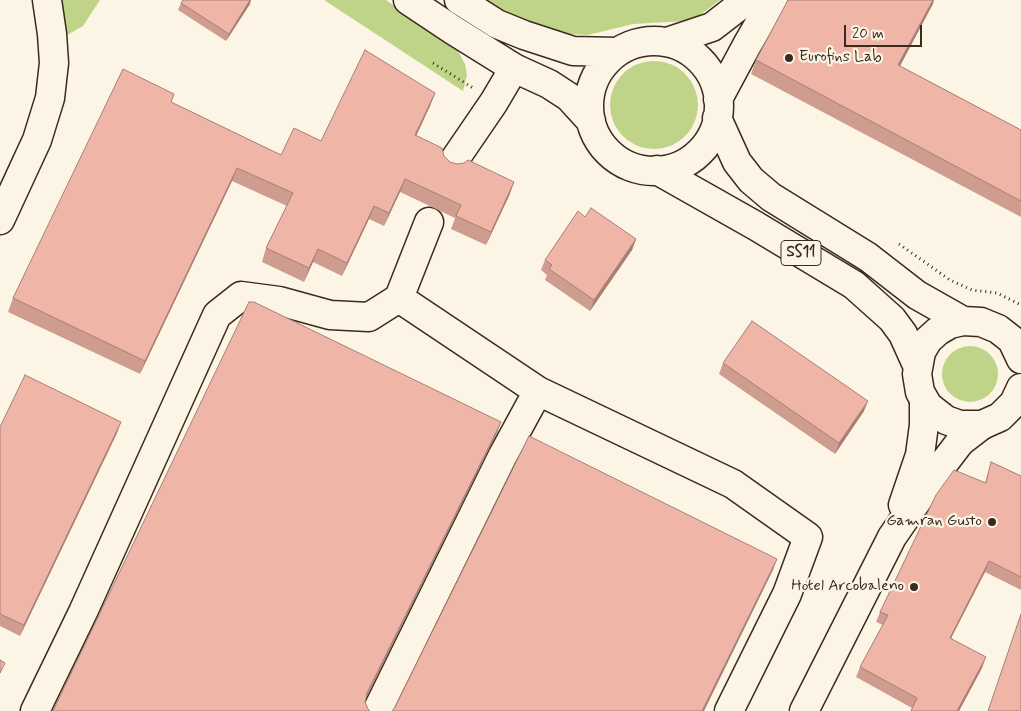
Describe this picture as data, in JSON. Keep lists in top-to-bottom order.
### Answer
{
  "streets": {
    "main road": ["SS11"]
  },
  "places": ["Eurofins Lab", "Gamran Gusto", "Hotel Arcobaleno"],
  "scale_bar": "20 m"
}
